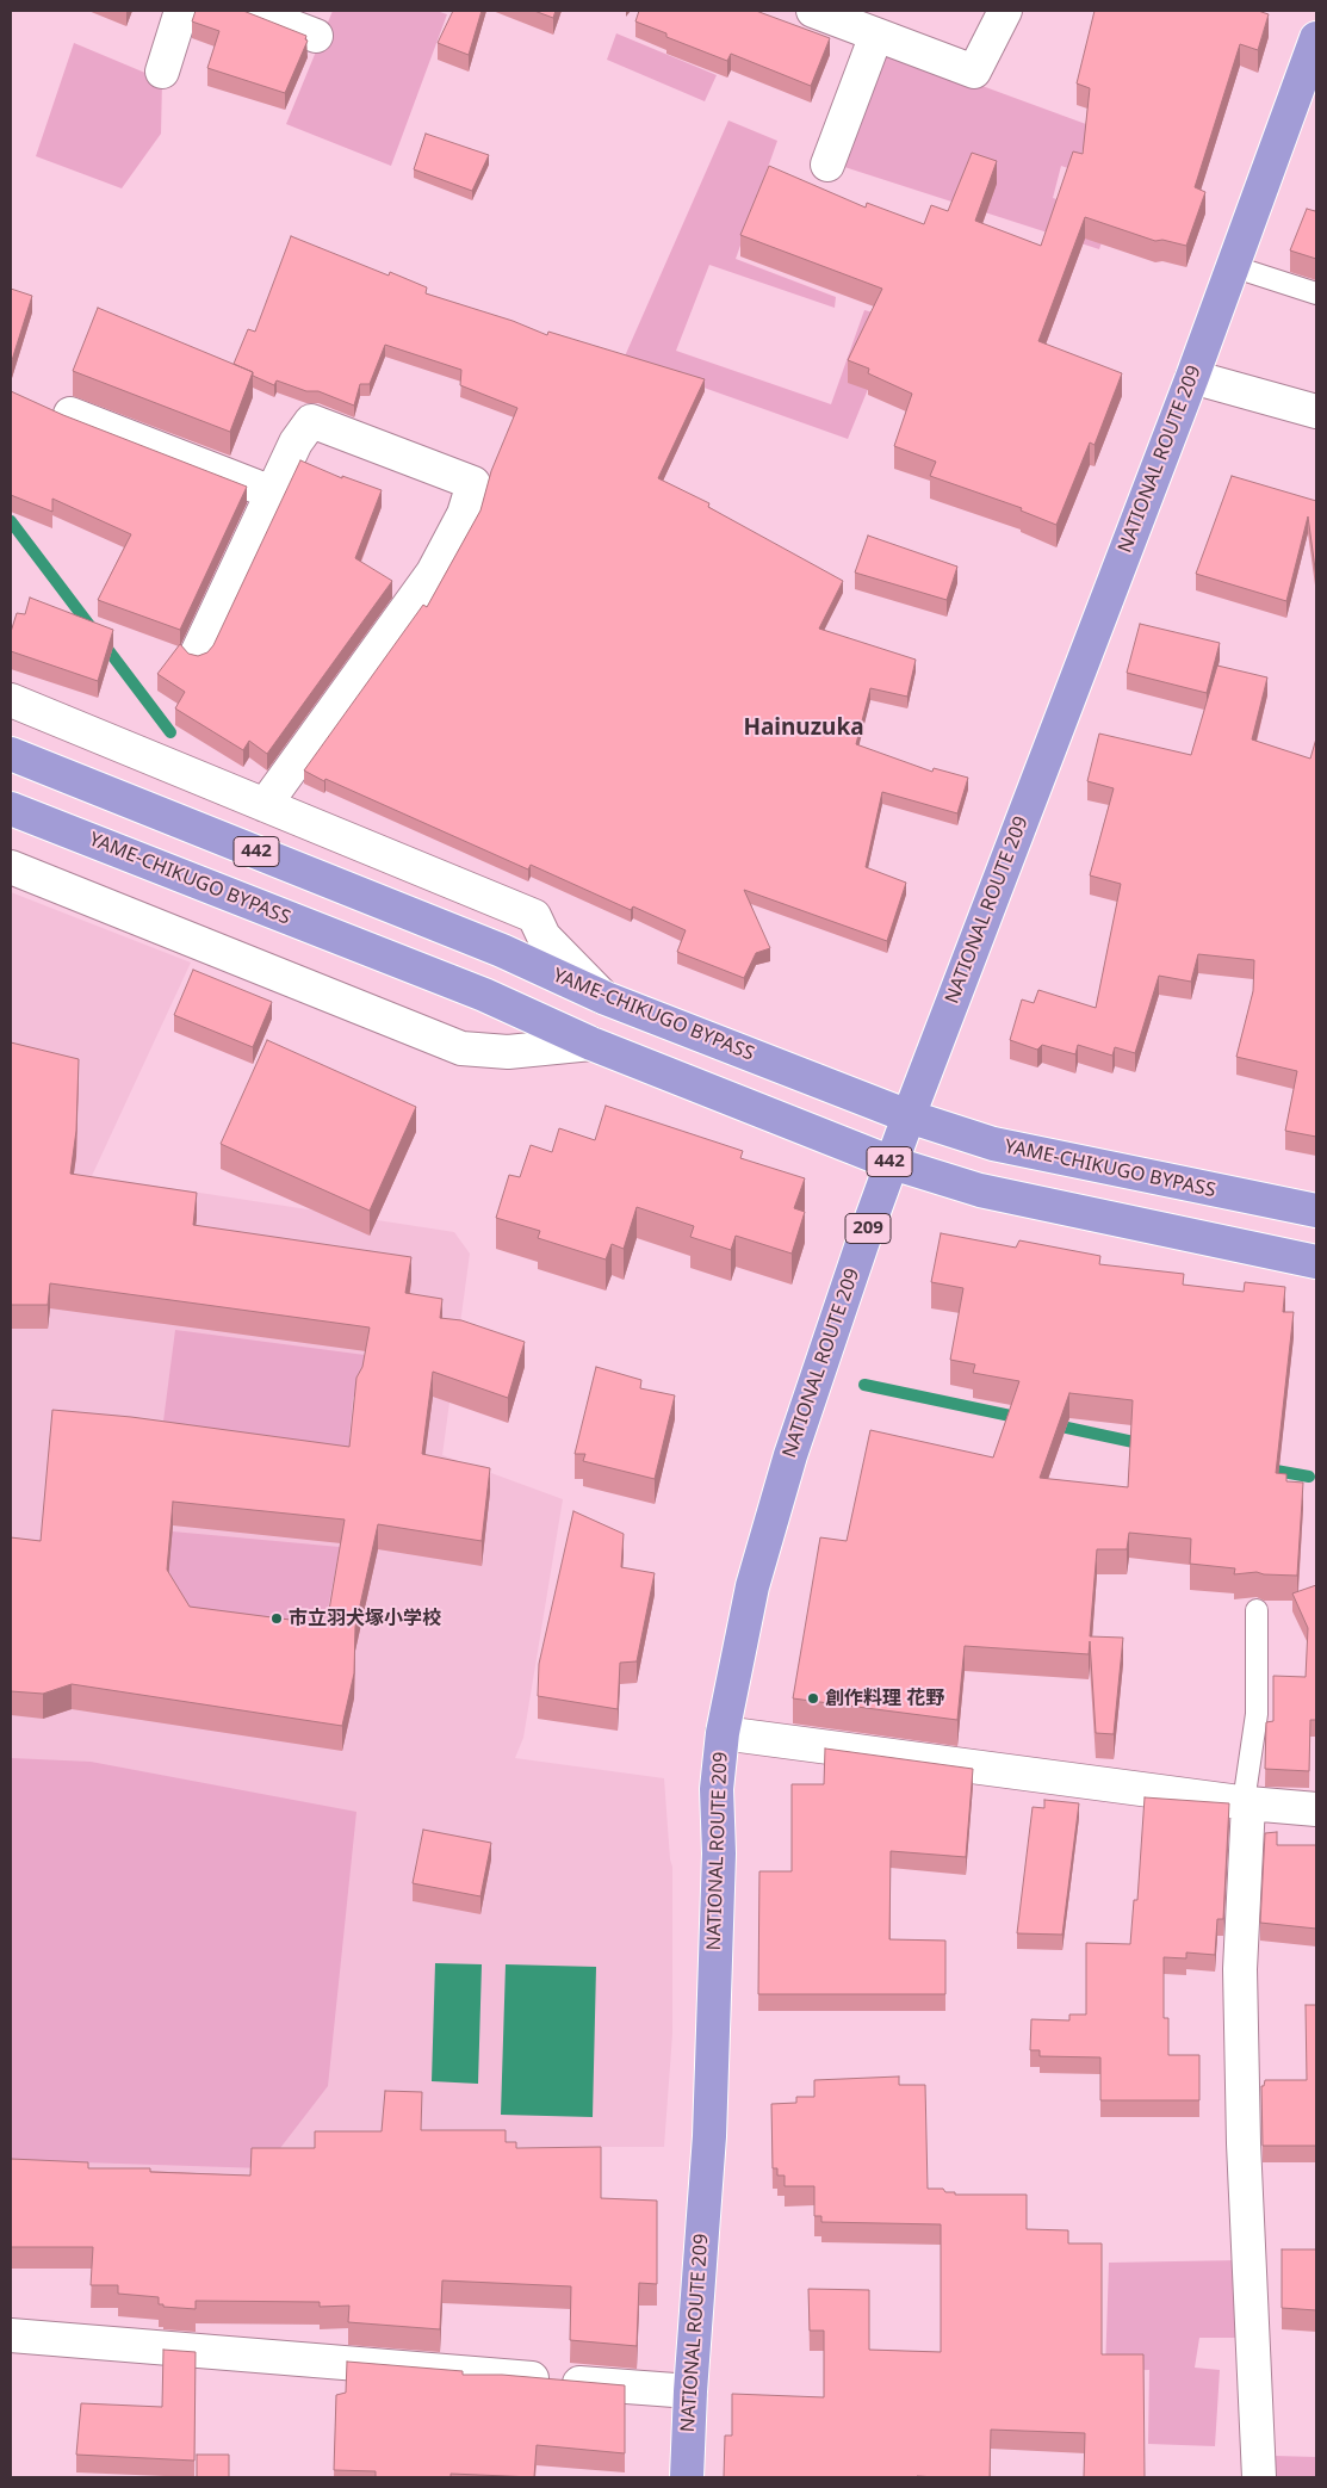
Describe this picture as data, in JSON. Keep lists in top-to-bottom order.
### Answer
{
  "streets": {
    "highway": [
      "NATIONAL ROUTE 209",
      "442",
      "YAME-CHIKUGO BYPASS",
      "209"
    ]
  },
  "crossings": [
    ["NATIONAL ROUTE 209", "YAME-CHIKUGO BYPASS"]
  ],
  "districts": ["Hainuzuka"],
  "places": ["市立羽犬塚小学校", "創作料理 花野"]
}
